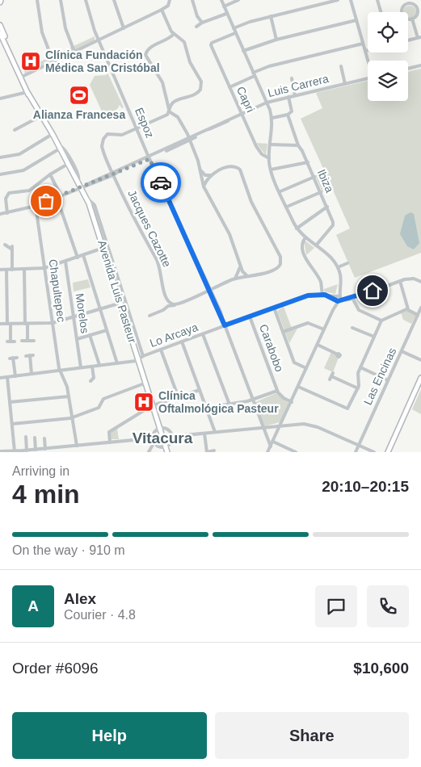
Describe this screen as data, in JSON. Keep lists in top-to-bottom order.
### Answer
{
  "streets": {
    "main road": ["Avenida Luis Pasteur"],
    "street": [
      "Luis Carrera",
      "Capri",
      "Espoz",
      "Ibiza",
      "Jacques Cazotte",
      "Chapultepec",
      "Morelos",
      "Lo Arcaya",
      "Carabobo",
      "Las Encinas"
    ]
  },
  "crossings": [
    ["Luis Carrera", "Capri"],
    ["Luis Carrera", "Espoz"],
    ["Luis Carrera", "Jacques Cazotte"],
    ["Luis Carrera", "Chapultepec"],
    ["Luis Carrera", "Avenida Luis Pasteur"],
    ["Espoz", "Jacques Cazotte"],
    ["Espoz", "Lo Arcaya"],
    ["Chapultepec", "Lo Arcaya"],
    ["Avenida Luis Pasteur", "Lo Arcaya"],
    ["Morelos", "Lo Arcaya"],
    ["Lo Arcaya", "Carabobo"]
  ],
  "districts": ["Vitacura"],
  "places": {
    "hospital": ["Clínica Fundación Médica San Cristóbal", "Clínica Oftalmológica Pasteur"],
    "sports": ["Alianza Francesa"]
  },
  "page": {
    "heading": ["4 min", "Arriving in", "20:10–20:15"],
    "panel": [
      "Alex",
      "Courier · 4.8",
      "Order #6096",
      "$10,600"
    ],
    "bar": "On the way · 910 m",
    "round": "A",
    "buttons": ["Help", "Share"]
  }
}
